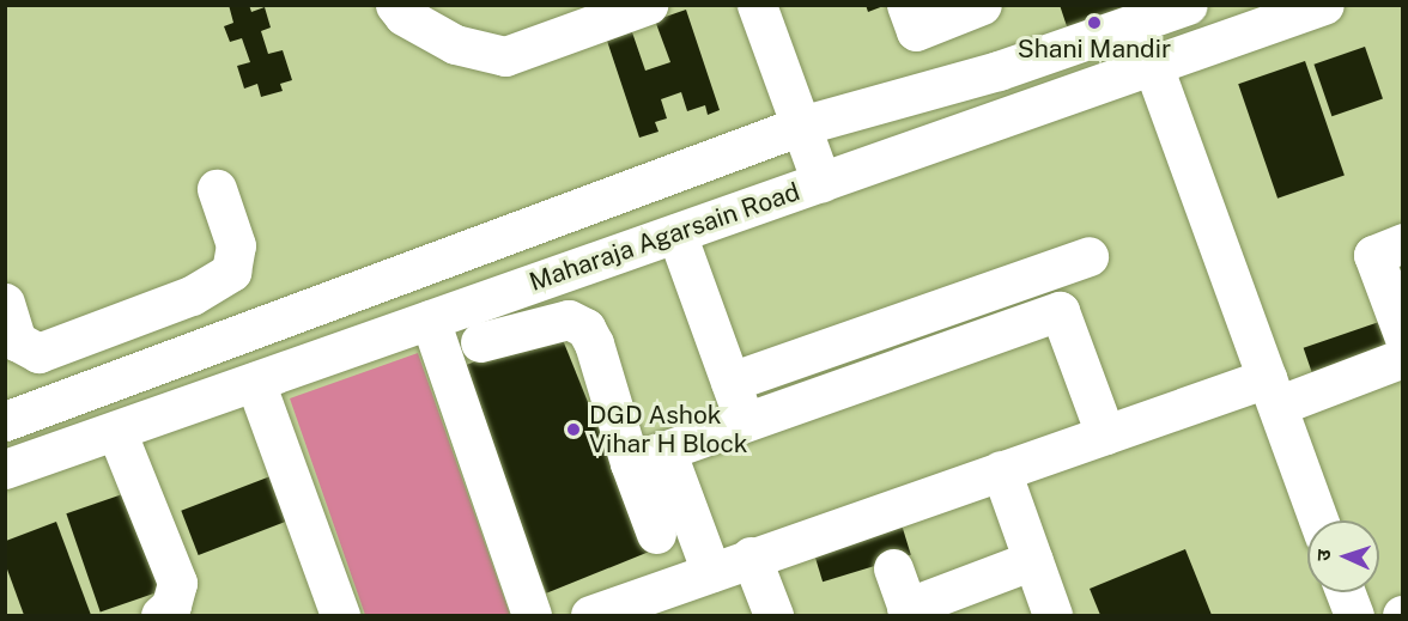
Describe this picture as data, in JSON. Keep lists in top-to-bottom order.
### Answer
{
  "streets": {
    "street": ["Maharaja Agarsain Road"]
  },
  "places": ["Shani Mandir", "DGD Ashok Vihar H Block"],
  "north": "left"
}
